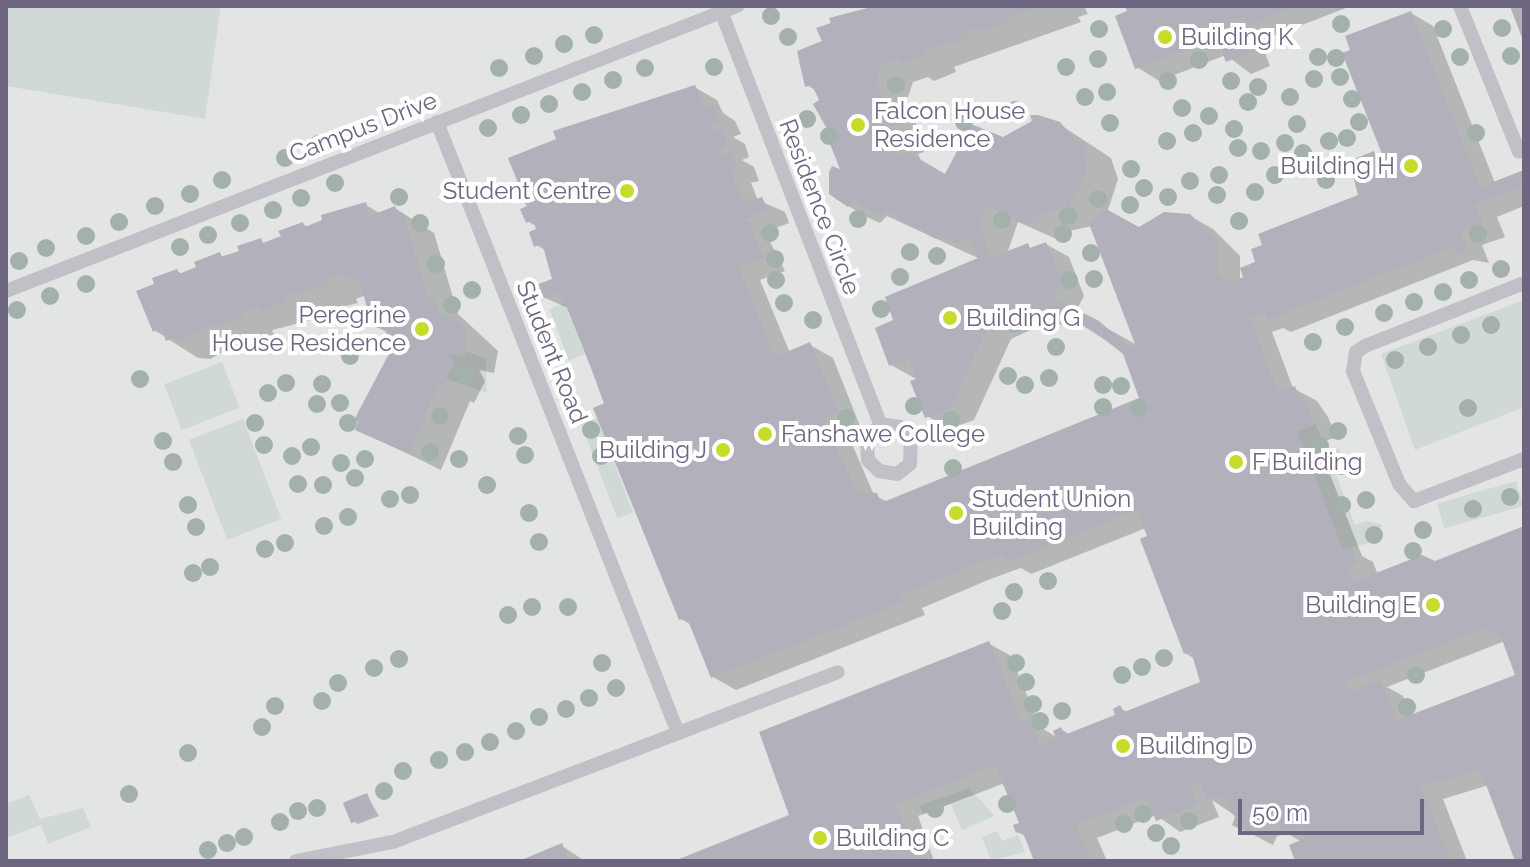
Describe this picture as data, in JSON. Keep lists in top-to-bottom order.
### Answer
{
  "streets": {
    "lane": ["Campus Drive", "Residence Circle", "Student Road"]
  },
  "crossings": [
    ["Campus Drive", "Residence Circle"],
    ["Campus Drive", "Student Road"]
  ],
  "places": [
    "Building K",
    "Falcon House Residence",
    "Building H",
    "Student Centre",
    "Building G",
    "Peregrine House Residence",
    "Fanshawe College",
    "Building J",
    "F Building",
    "Student Union Building",
    "Building E",
    "Building D",
    "Building C"
  ],
  "scale_bar": "50 m"
}
